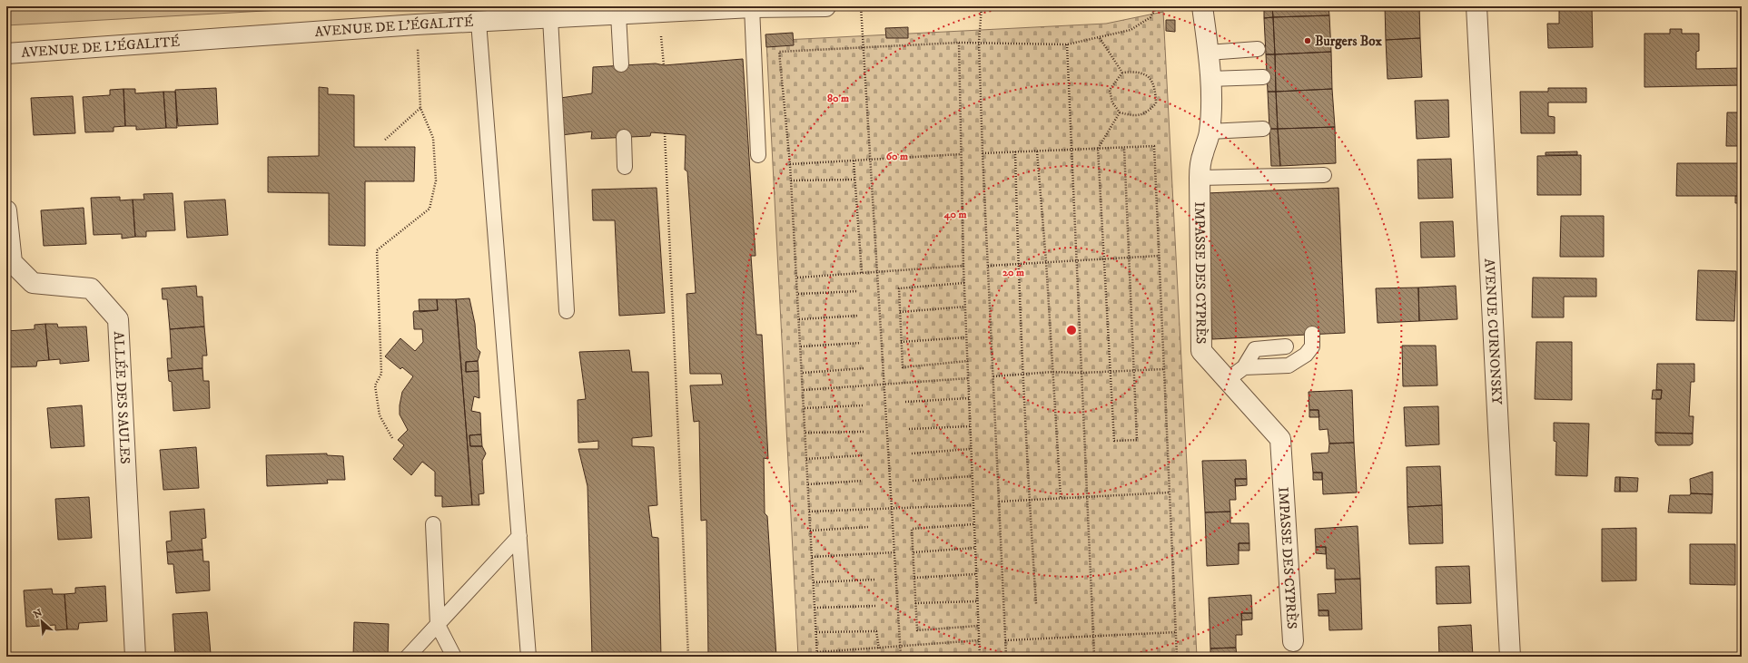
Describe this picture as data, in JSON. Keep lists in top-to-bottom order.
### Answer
{
  "streets": {
    "street": [
      "AVENUE DE L'ÉGALITÉ",
      "IMPASSE DES CYPRÈS",
      "AVENUE CURNONSKY",
      "ALLÉE DES SAULES"
    ]
  },
  "places": ["Burgers Box"],
  "north": "top left",
  "rings": [
    "80 m",
    "60 m",
    "40 m",
    "20 m"
  ]
}
